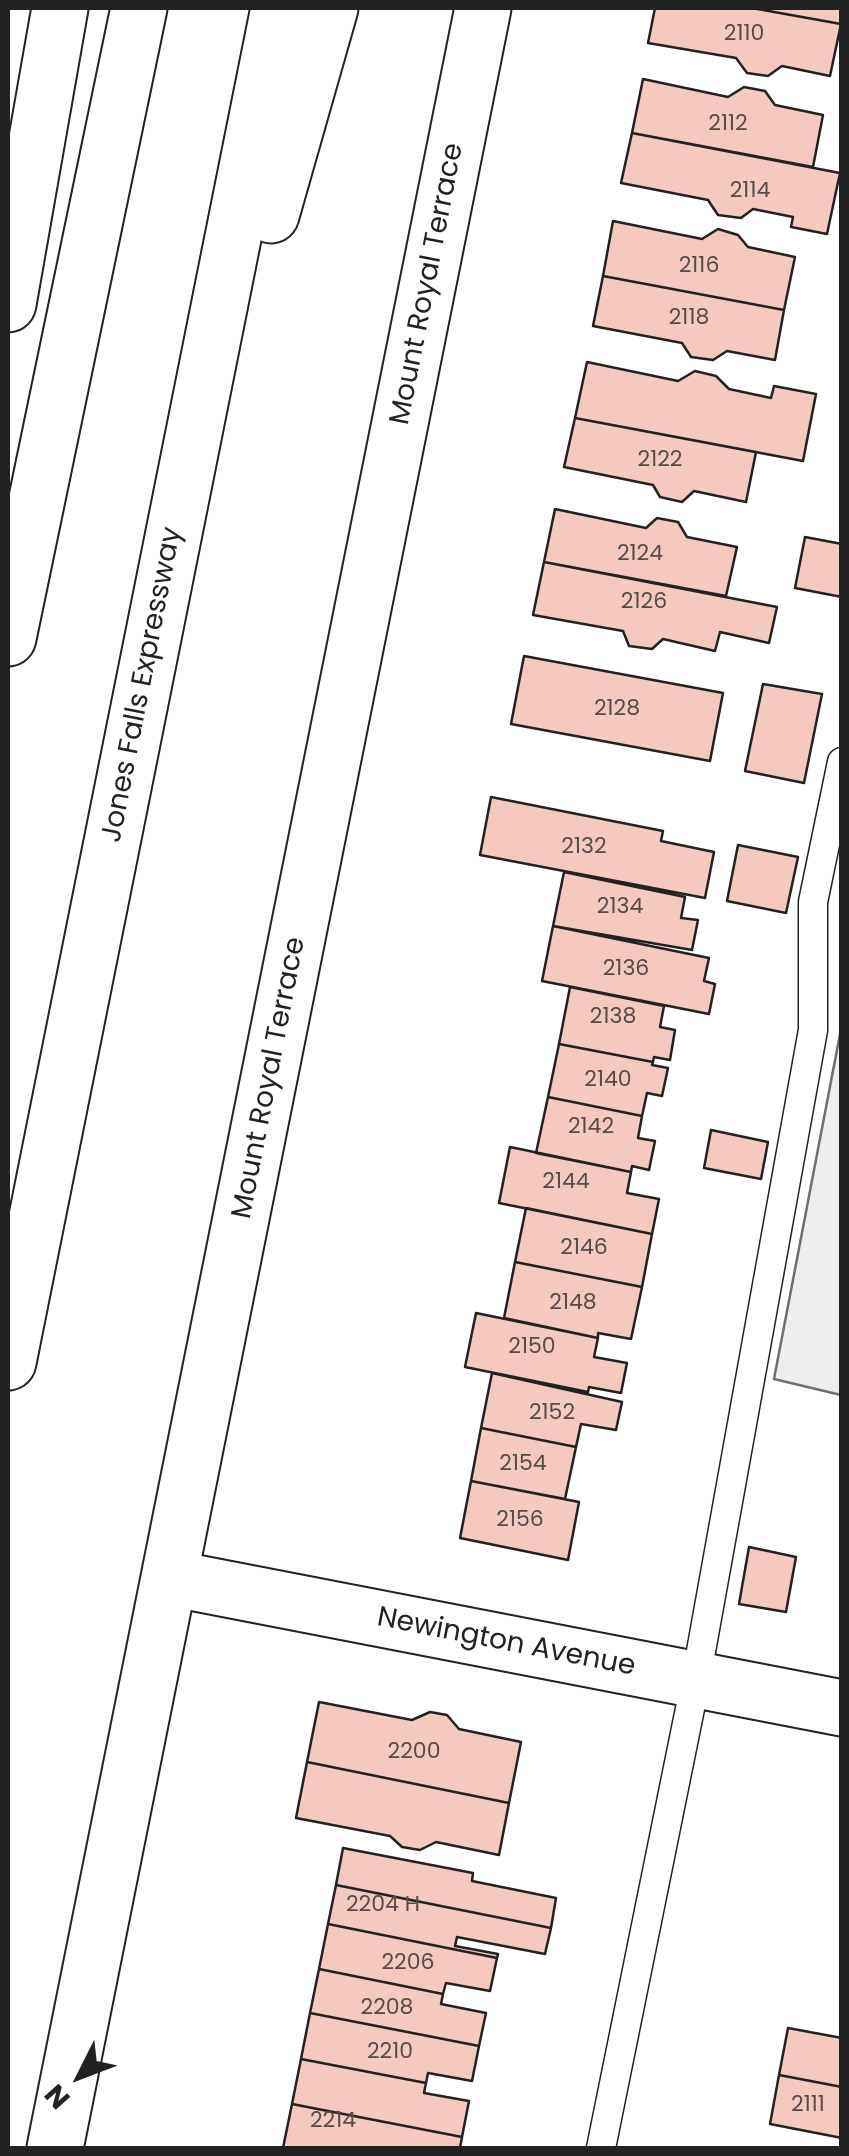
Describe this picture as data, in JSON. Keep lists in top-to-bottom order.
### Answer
{
  "streets": {
    "main road": ["Mount Royal Terrace", "Jones Falls Expressway", "Newington Avenue"]
  },
  "crossings": [
    ["Mount Royal Terrace", "Newington Avenue"]
  ],
  "house_numbers": [
    "2110",
    "2112",
    "2114",
    "2116",
    "2118",
    "2122",
    "2124",
    "2126",
    "2128",
    "2132",
    "2134",
    "2136",
    "2138",
    "2140",
    "2142",
    "2144",
    "2146",
    "2148",
    "2150",
    "2152",
    "2154",
    "2156",
    "2200",
    "2204 H",
    "2206",
    "2208",
    "2210",
    "2111",
    "2214"
  ],
  "north": "bottom left"
}
